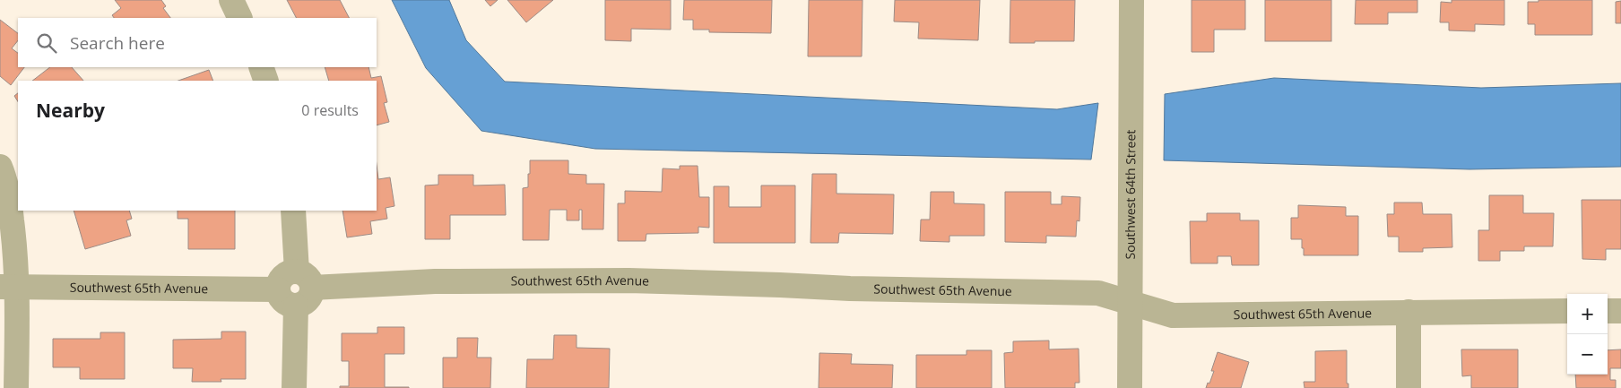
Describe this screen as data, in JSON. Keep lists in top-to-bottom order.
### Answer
{
  "streets": {
    "street": ["Southwest 64th Street", "Southwest 65th Avenue"]
  },
  "crossings": [
    ["Southwest 64th Street", "Southwest 65th Avenue"]
  ],
  "page": {
    "search": "Search here",
    "heading": ["Nearby", "0 results"],
    "map_buttons": ["+", "−"]
  }
}
